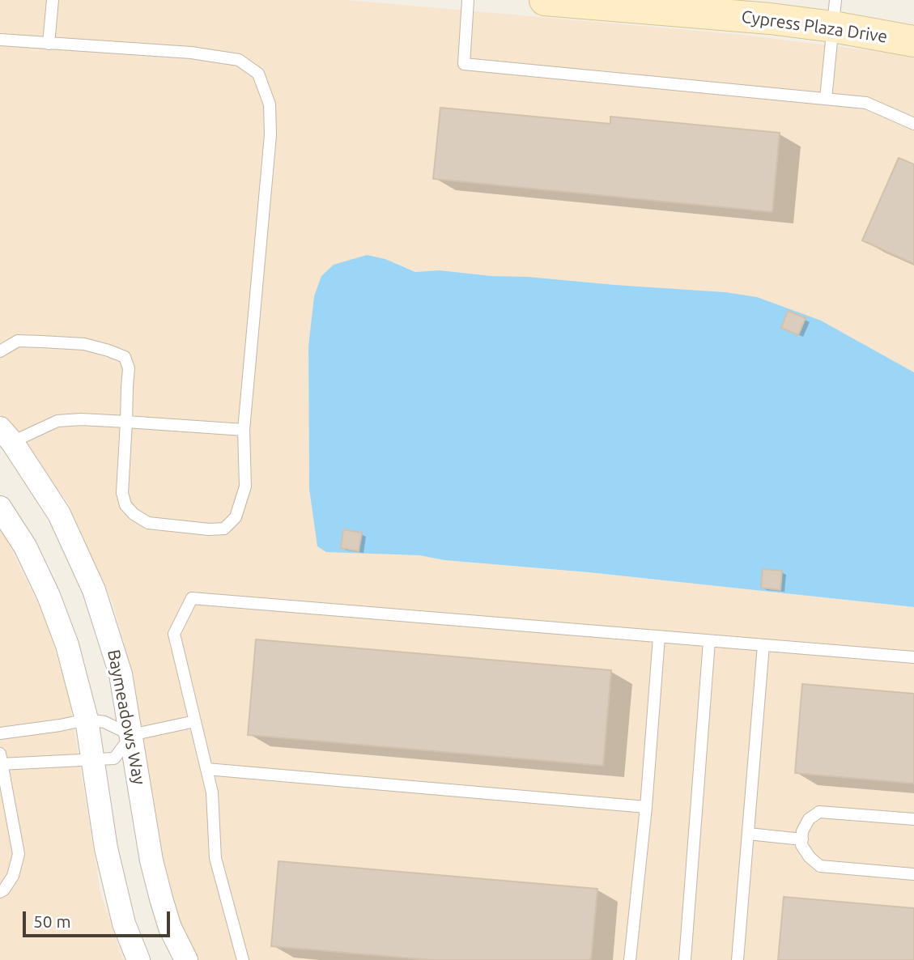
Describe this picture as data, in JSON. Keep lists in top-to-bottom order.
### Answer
{
  "streets": {
    "street": ["Cypress Plaza Drive", "Baymeadows Way"]
  },
  "scale_bar": "50 m"
}
